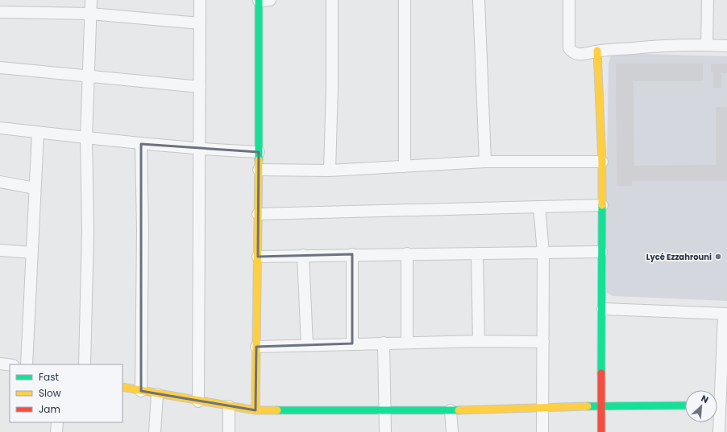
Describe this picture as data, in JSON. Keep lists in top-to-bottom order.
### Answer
{
  "places": ["Lycé Ezzahrouni"],
  "legend": ["Fast", "Slow", "Jam"],
  "north": "top right"
}
